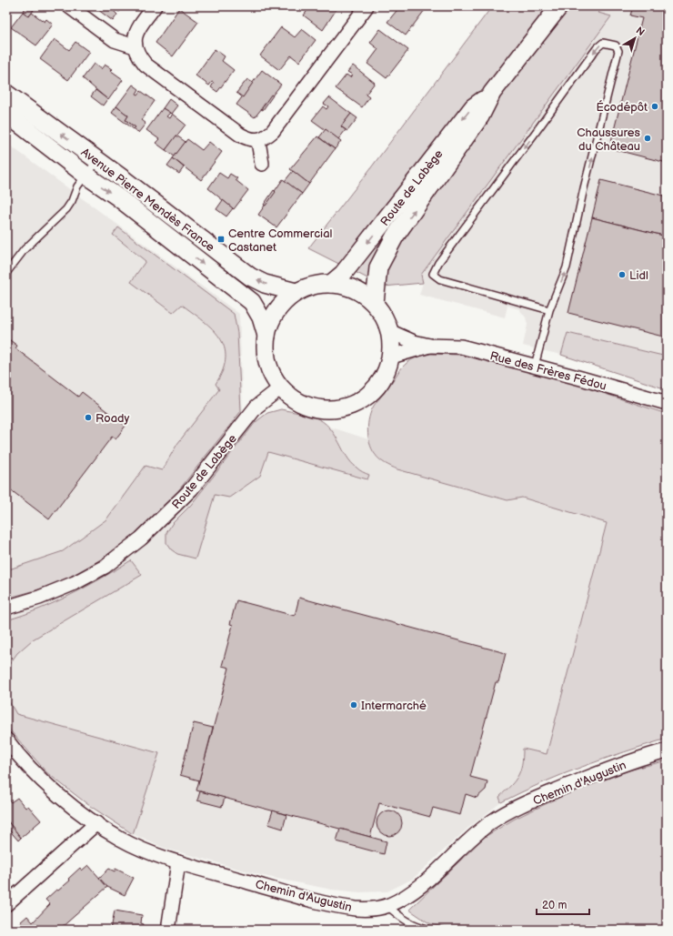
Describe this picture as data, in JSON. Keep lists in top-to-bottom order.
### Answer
{
  "streets": {
    "street": [
      "Route de Labège",
      "Avenue Pierre Mendès France",
      "Rue des Frères Fédou",
      "Chemin d'Augustin"
    ]
  },
  "crossings": [
    ["Route de Labège", "Avenue Pierre Mendès France"],
    ["Route de Labège", "Rue des Frères Fédou"],
    ["Avenue Pierre Mendès France", "Rue des Frères Fédou"]
  ],
  "places": {
    "other": [
      "Écodépôt",
      "Chaussures du Château",
      "Lidl",
      "Roady",
      "Intermarché"
    ],
    "transit": ["Centre Commercial Castanet"]
  },
  "scale_bar": "20 m",
  "north": "top right"
}
